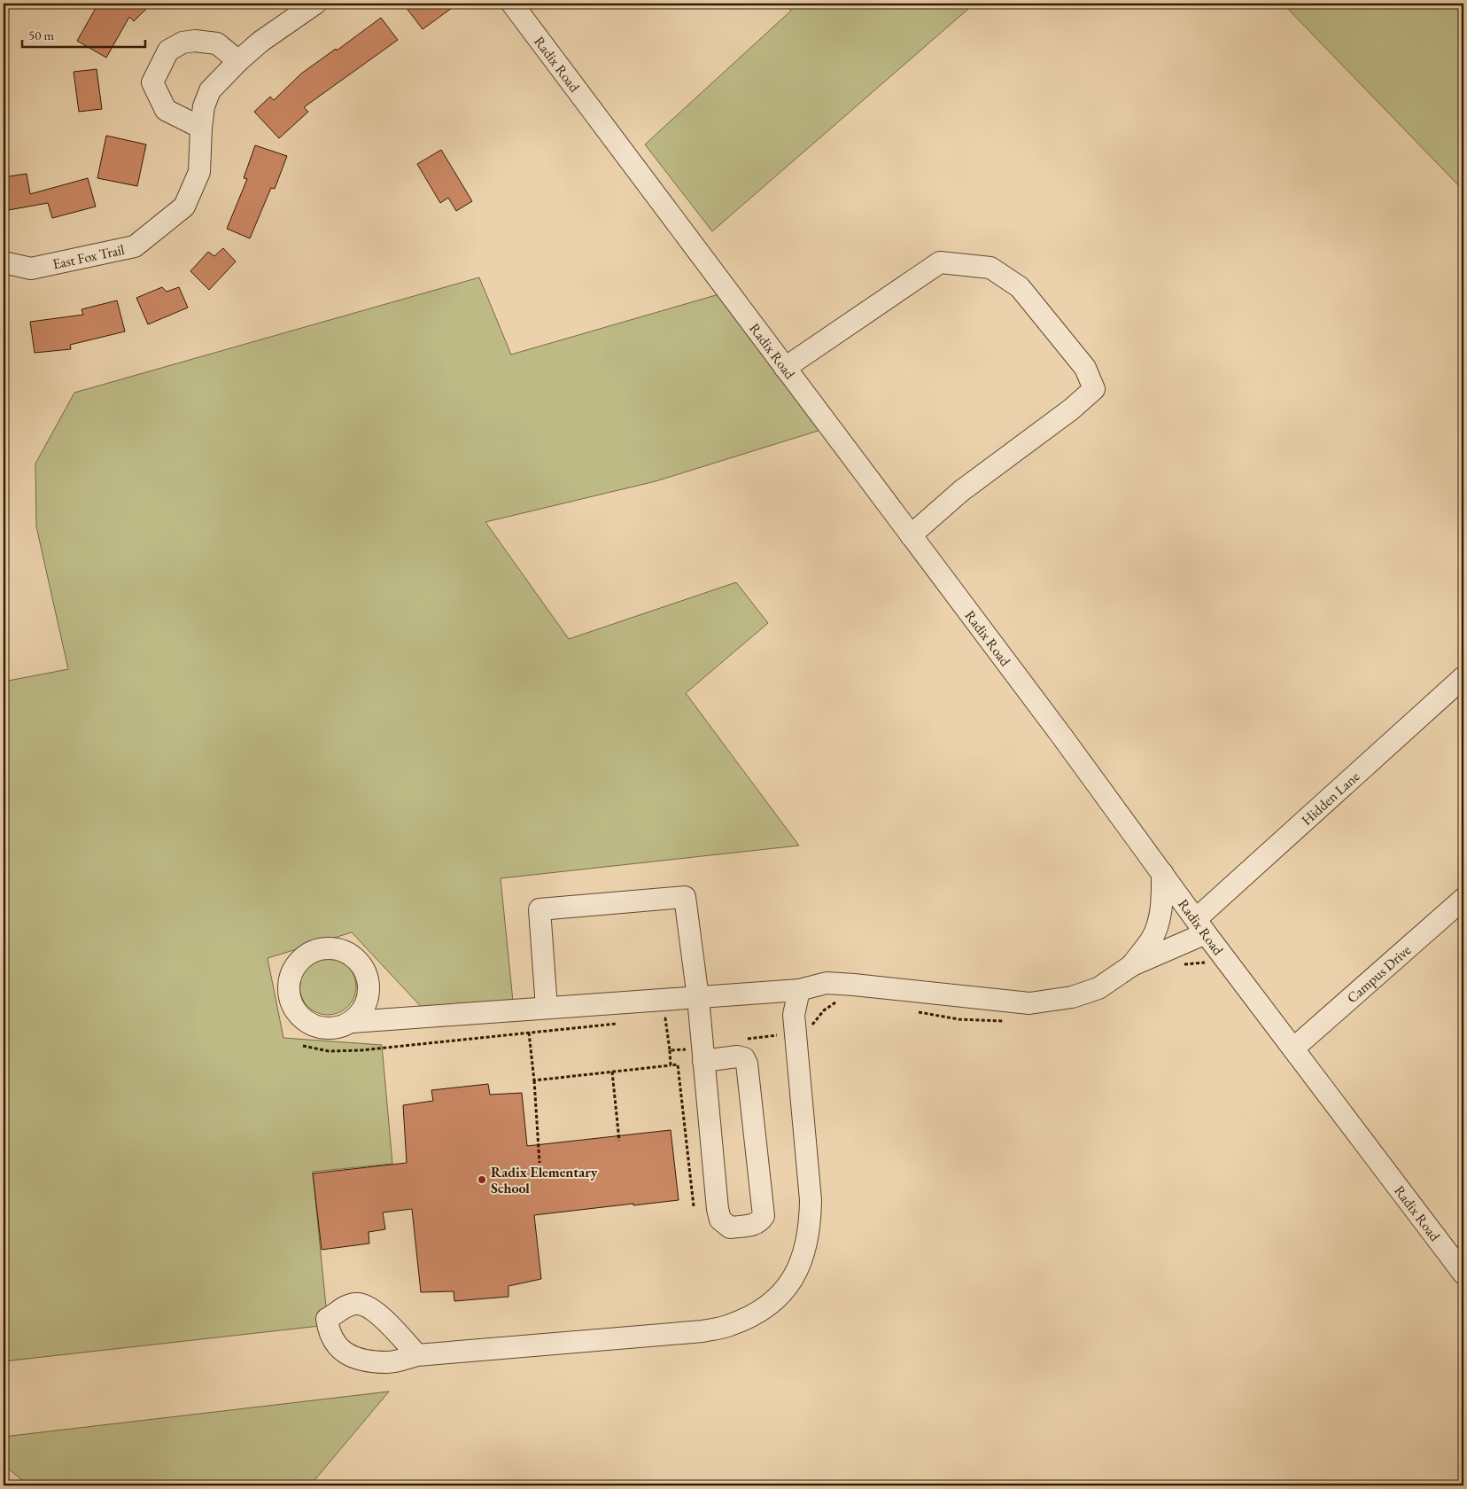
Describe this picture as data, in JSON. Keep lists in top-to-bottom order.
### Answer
{
  "streets": {
    "street": [
      "Radix Road",
      "East Fox Trail",
      "Hidden Lane",
      "Campus Drive"
    ]
  },
  "crossings": [
    ["Radix Road", "Hidden Lane"],
    ["Radix Road", "Campus Drive"]
  ],
  "places": ["Radix Elementary School"],
  "scale_bar": "50 m"
}
